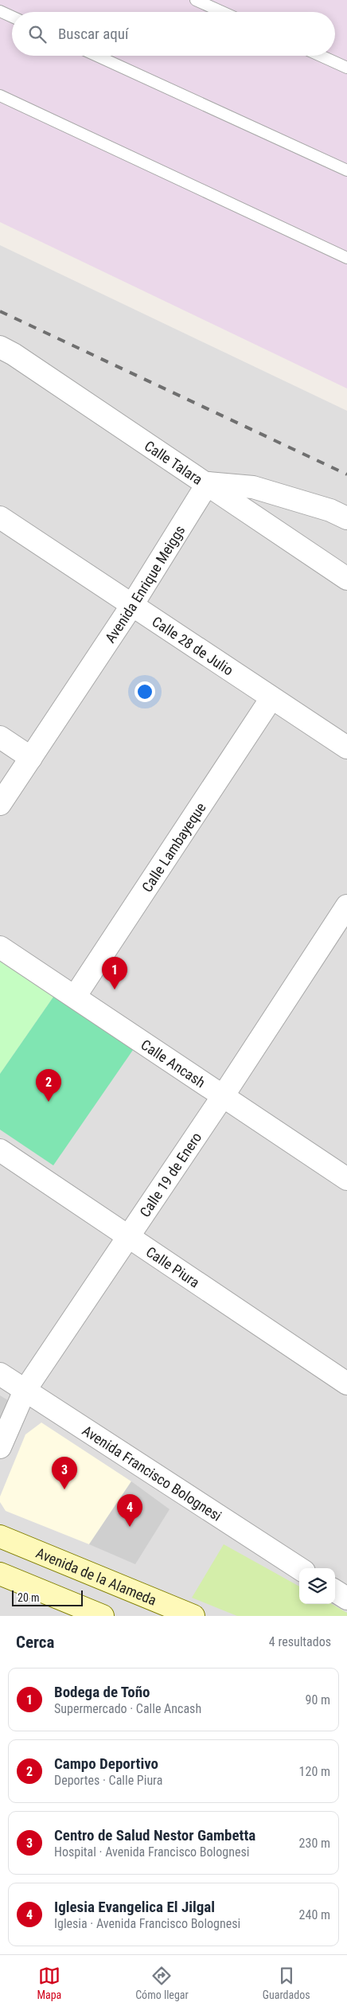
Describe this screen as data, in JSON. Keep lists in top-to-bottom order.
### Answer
{
  "streets": {
    "street": [
      "Calle Talara",
      "Avenida Enrique Meiggs",
      "Calle 28 de Julio",
      "Calle Lambayeque",
      "Calle Ancash",
      "Calle 19 de Enero",
      "Calle Piura",
      "Avenida Francisco Bolognesi",
      "Avenida de la Alameda"
    ]
  },
  "crossings": [
    ["Calle Talara", "Avenida Enrique Meiggs"],
    ["Avenida Enrique Meiggs", "Calle 28 de Julio"],
    ["Calle 28 de Julio", "Calle Lambayeque"],
    ["Calle Lambayeque", "Calle Ancash"],
    ["Calle Ancash", "Calle 19 de Enero"],
    ["Calle 19 de Enero", "Calle Piura"],
    ["Calle 19 de Enero", "Avenida Francisco Bolognesi"]
  ],
  "scale_bar": "20 m",
  "page": {
    "search": "Buscar aquí",
    "pins": [
      "1",
      "2",
      "3",
      "4"
    ],
    "scale": "20 m",
    "heading": ["Cerca", "4 resultados"],
    "list": [
      {
        "mark": "1",
        "name": "Bodega de Toño",
        "note": "Supermercado · Calle Ancash",
        "value": "90 m"
      },
      {
        "mark": "2",
        "name": "Campo Deportivo",
        "note": "Deportes · Calle Piura",
        "value": "120 m"
      },
      {
        "mark": "3",
        "name": "Centro de Salud Nestor Gambetta",
        "note": "Hospital · Avenida Francisco Bolognesi",
        "value": "230 m"
      },
      {
        "mark": "4",
        "name": "Iglesia Evangelica El Jilgal",
        "note": "Iglesia · Avenida Francisco Bolognesi",
        "value": "240 m"
      }
    ],
    "nav": ["Mapa", "Cómo llegar", "Guardados"]
  }
}
